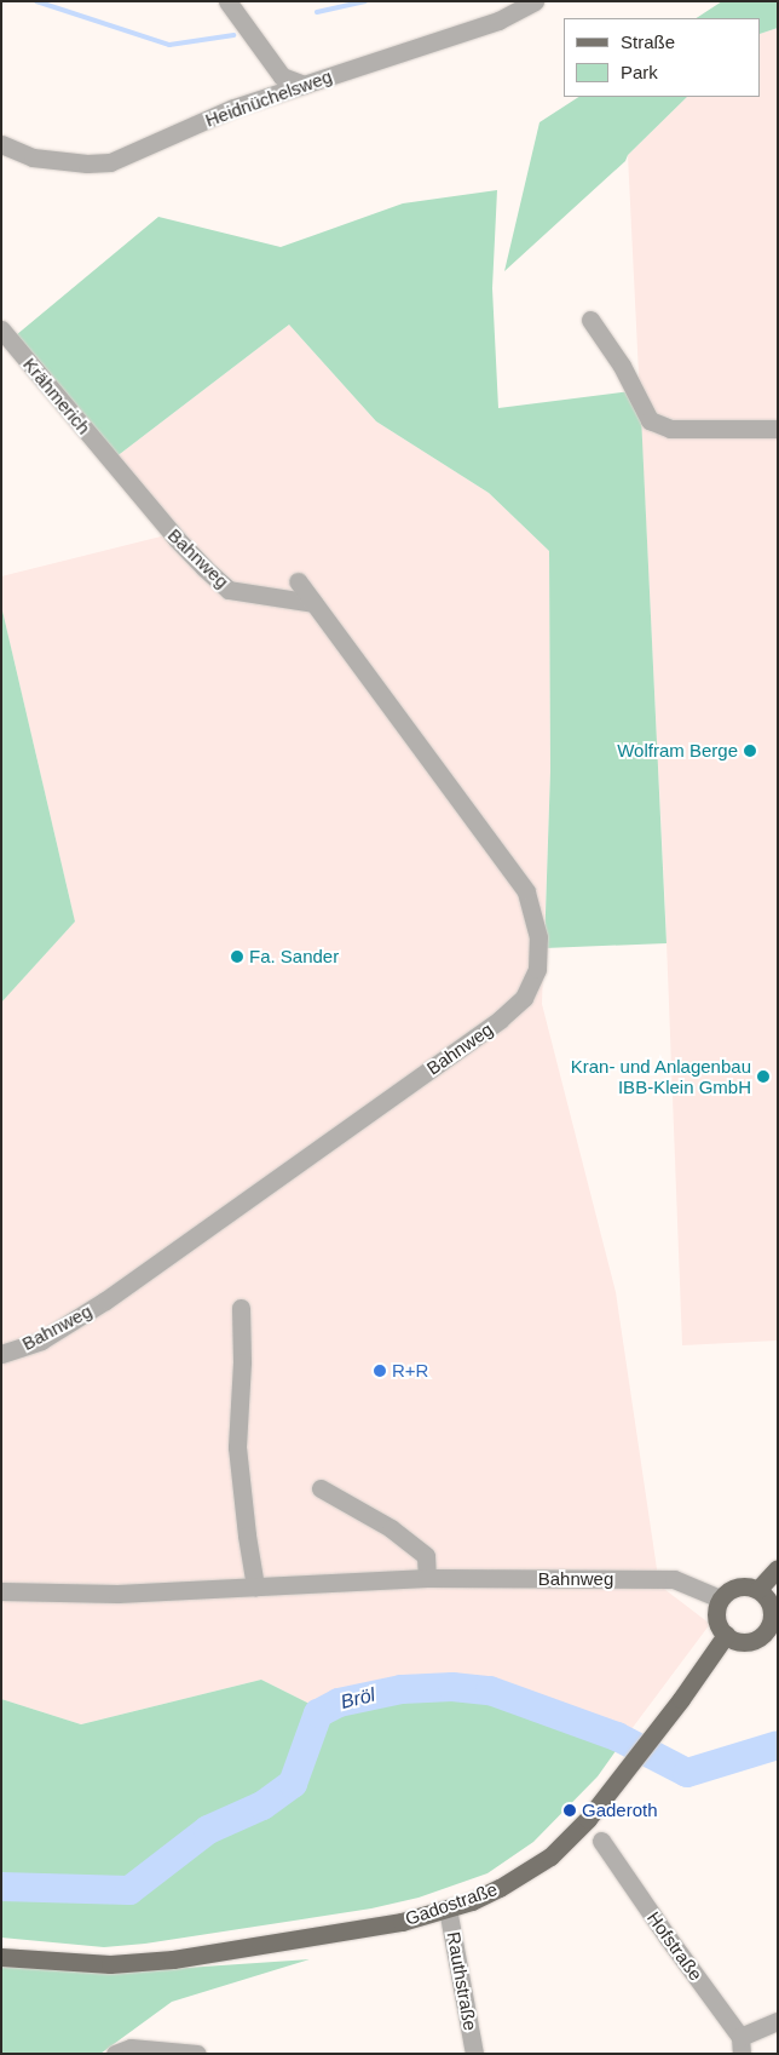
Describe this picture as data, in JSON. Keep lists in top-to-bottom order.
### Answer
{
  "streets": {
    "main road": ["Gadostraße"],
    "street": [
      "Heidnüchelsweg",
      "Krähmerich",
      "Bahnweg",
      "Hofstraße",
      "Rauthstraße"
    ]
  },
  "crossings": [
    ["Krähmerich", "Bahnweg"],
    ["Bahnweg", "Gadostraße"],
    ["Gadostraße", "Rauthstraße"]
  ],
  "water": ["Bröl"],
  "places": [
    "Wolfram Berge",
    "Fa. Sander",
    "Kran- und Anlagenbau IBB-Klein GmbH",
    "R+R",
    "Gaderoth"
  ],
  "legend": ["Straße", "Park"]
}
